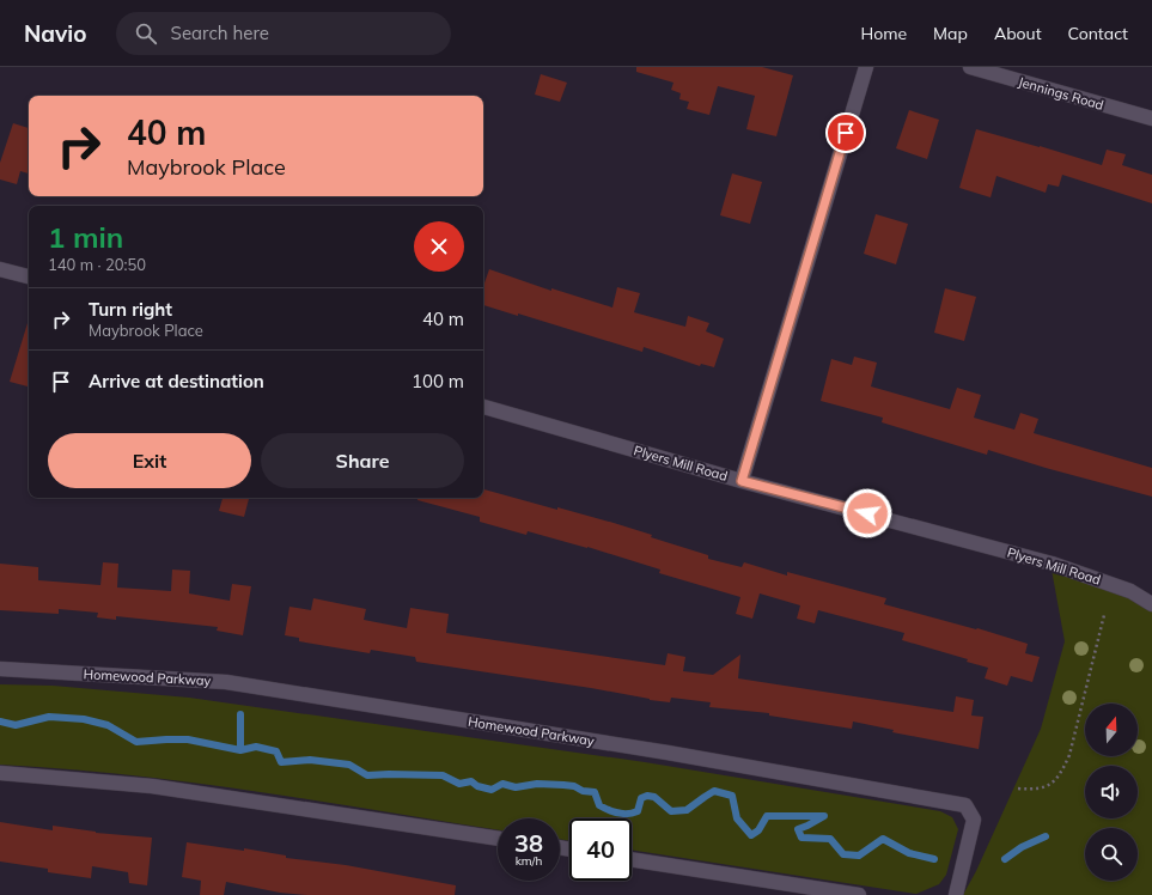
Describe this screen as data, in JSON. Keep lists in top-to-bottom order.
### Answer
{
  "streets": {
    "street": ["Jennings Road", "Plyers Mill Road", "Homewood Parkway"]
  },
  "north": "top",
  "page": {
    "header": "Navio",
    "search": "Search here",
    "nav": [
      "Home",
      "Map",
      "About",
      "Contact"
    ],
    "turn": ["40 m", "Maybrook Place"],
    "heading": ["1 min", "140 m · 20:50"],
    "list": [
      {
        "name": "Turn right",
        "note": "Maybrook Place",
        "value": "40 m"
      },
      {
        "name": "Arrive at destination",
        "value": "100 m"
      }
    ],
    "buttons": ["Exit", "Share"],
    "speed": "38 km/h",
    "limit": "40"
  }
}
